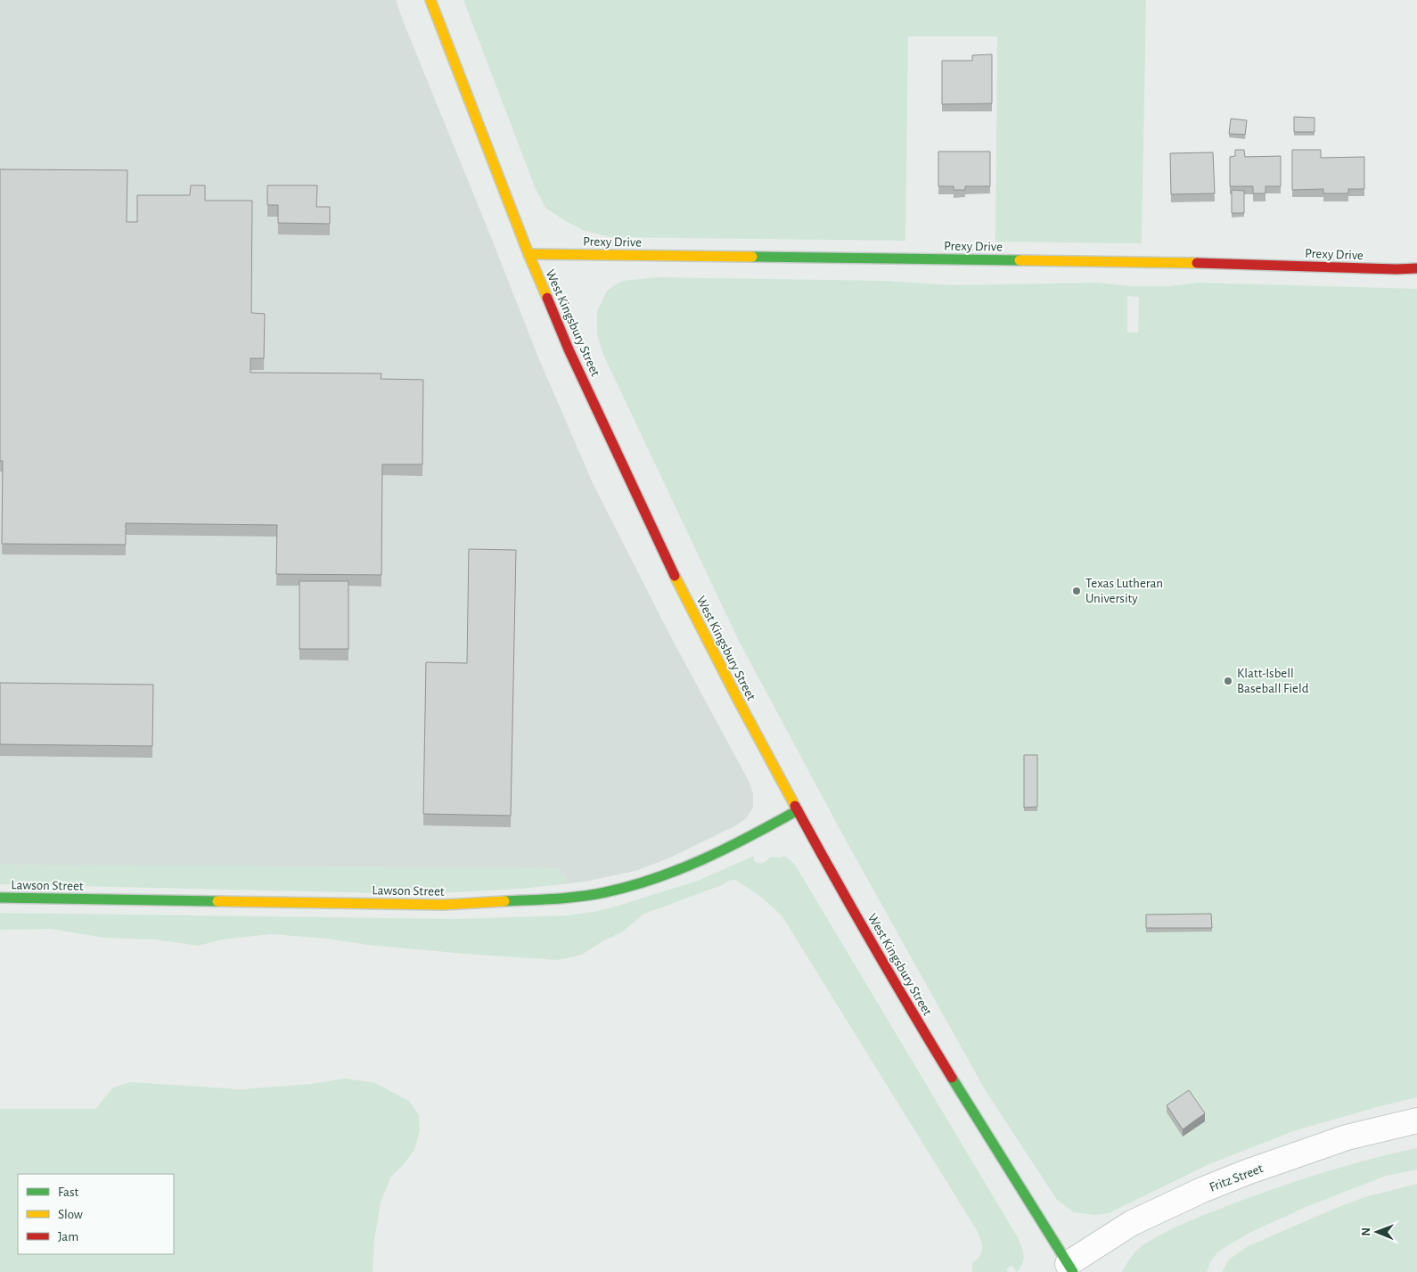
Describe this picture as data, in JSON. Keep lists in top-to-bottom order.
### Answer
{
  "streets": {
    "street": [
      "Prexy Drive",
      "West Kingsbury Street",
      "Lawson Street",
      "Fritz Street"
    ]
  },
  "crossings": [
    ["Prexy Drive", "West Kingsbury Street"],
    ["West Kingsbury Street", "Lawson Street"],
    ["West Kingsbury Street", "Fritz Street"]
  ],
  "places": ["Texas Lutheran University", "Klatt-Isbell Baseball Field"],
  "legend": ["Fast", "Slow", "Jam"],
  "north": "left"
}
